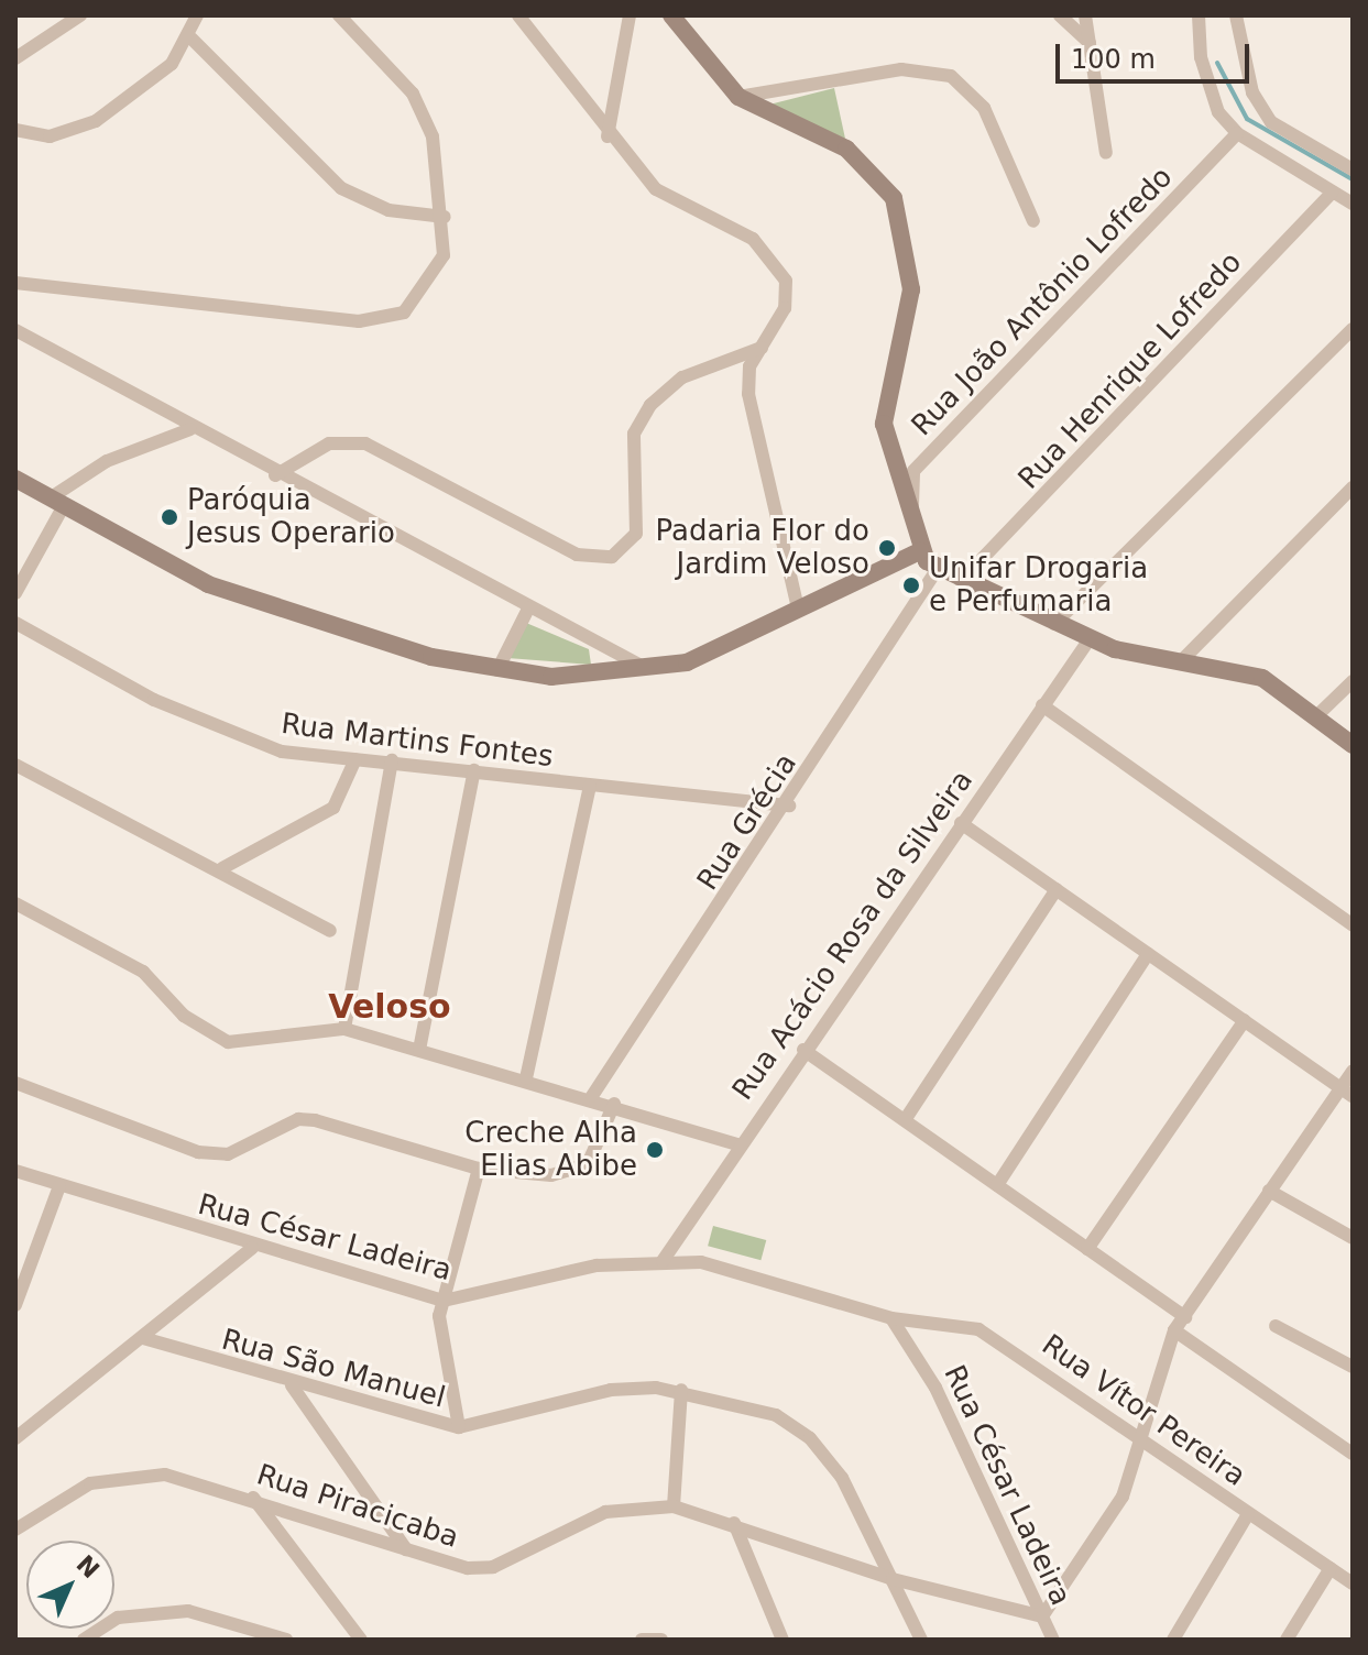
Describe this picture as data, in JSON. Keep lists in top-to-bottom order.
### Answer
{
  "streets": {
    "street": [
      "Rua João Antônio Lofredo",
      "Rua Henrique Lofredo",
      "Rua Martins Fontes",
      "Rua Grécia",
      "Rua Acácio Rosa da Silveira",
      "Rua César Ladeira",
      "Rua São Manuel",
      "Rua Vítor Pereira",
      "Rua Piracicaba"
    ]
  },
  "crossings": [
    ["Rua Martins Fontes", "Rua Grécia"],
    ["Rua Acácio Rosa da Silveira", "Rua César Ladeira"],
    ["Rua César Ladeira", "Rua Vítor Pereira"],
    ["Rua César Ladeira", "Rua Piracicaba"],
    ["Rua São Manuel", "Rua Piracicaba"]
  ],
  "districts": ["Veloso"],
  "places": [
    "Paróquia Jesus Operario",
    "Padaria Flor do Jardim Veloso",
    "Unifar Drogaria e Perfumaria",
    "Creche Alha Elias Abibe"
  ],
  "scale_bar": "100 m",
  "north": "top right"
}
